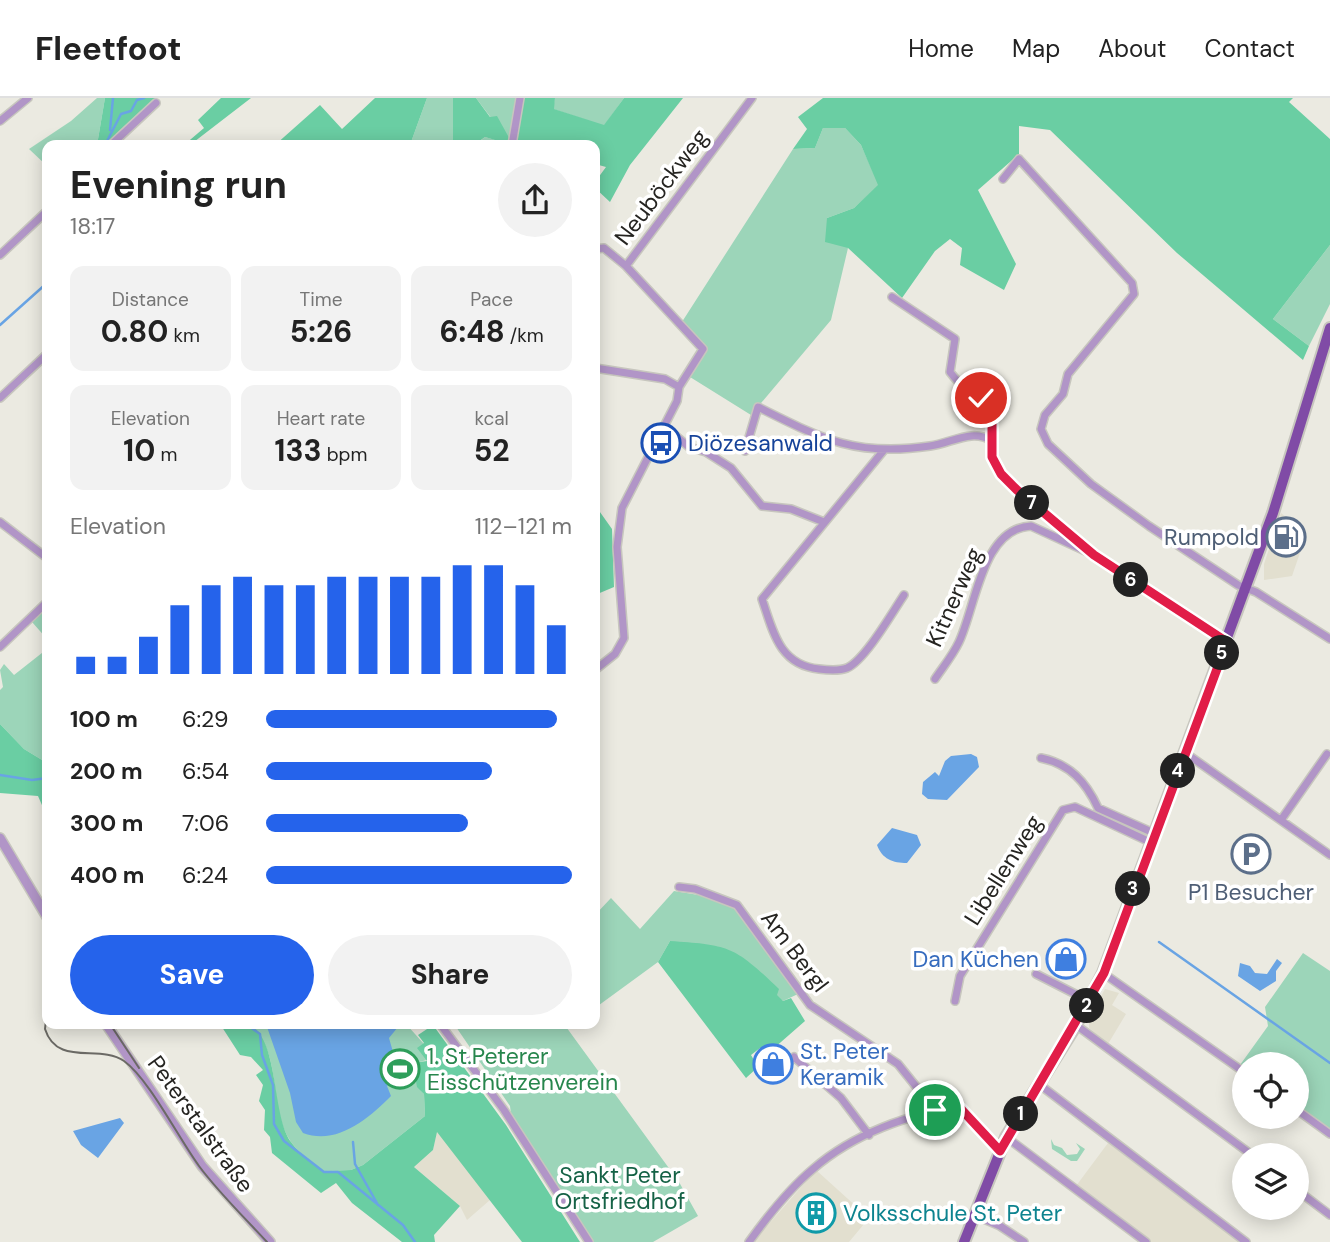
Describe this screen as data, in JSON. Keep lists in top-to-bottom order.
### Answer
{
  "streets": {
    "street": [
      "Neuböckweg",
      "Kitnerweg",
      "Libellenweg",
      "Am Bergl",
      "Peterstalstraße"
    ]
  },
  "parks": ["Sankt Peter Ortsfriedhof"],
  "places": {
    "bus stop": ["Diözesanwald"],
    "fuel station": ["Rumpold"],
    "parking": ["P1 Besucher"],
    "shop": ["Dan Küchen", "St. Peter Keramik"],
    "sports": ["1. St.Peterer Eisschützenverein"],
    "building": ["Volksschule St. Peter"]
  },
  "page": {
    "header": "Fleetfoot",
    "nav": [
      "Home",
      "Map",
      "About",
      "Contact"
    ],
    "heading": ["Evening run", "18:17"],
    "stats": [
      ["Distance", "0.80 km"],
      ["Time", "5:26"],
      ["Pace", "6:48 /km"],
      ["Elevation", "10 m"],
      ["Heart rate", "133 bpm"],
      ["kcal", "52"]
    ],
    "pins": [
      "7",
      "6",
      "5",
      "4",
      "3",
      "2",
      "1"
    ],
    "chart": ["Elevation", "112–121 m"],
    "list": [
      {
        "name": "100 m",
        "note": "6:29"
      },
      {
        "name": "200 m",
        "note": "6:54"
      },
      {
        "name": "300 m",
        "note": "7:06"
      },
      {
        "name": "400 m",
        "note": "6:24"
      }
    ],
    "buttons": ["Save", "Share"]
  }
}
